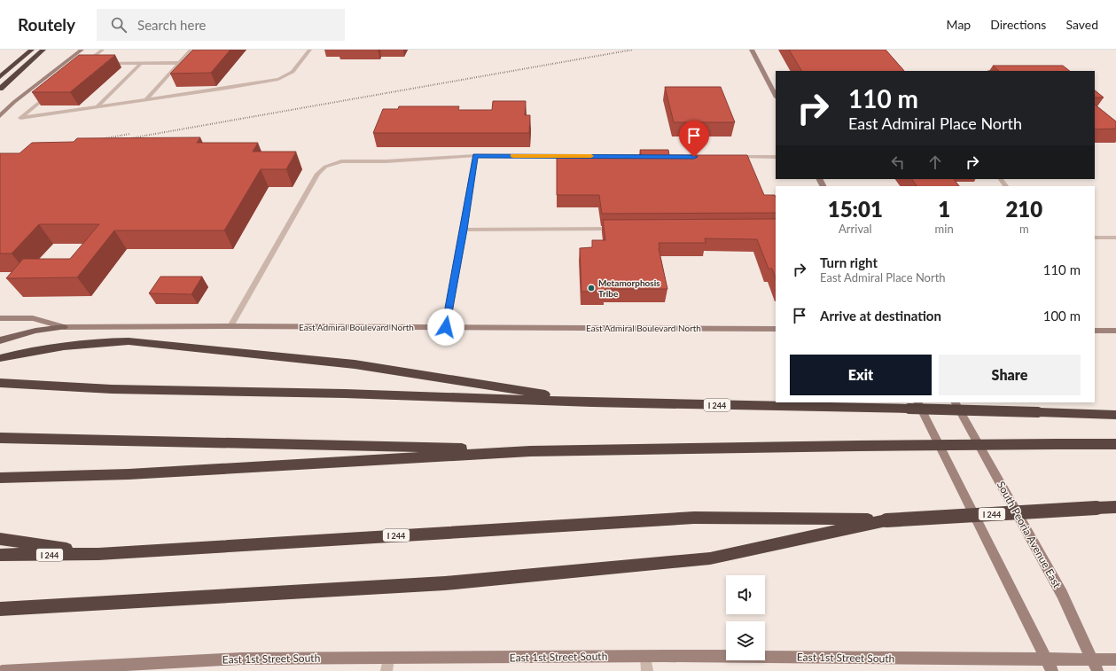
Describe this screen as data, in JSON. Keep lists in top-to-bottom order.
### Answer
{
  "streets": {
    "highway": ["I 244"],
    "street": ["East Admiral Boulevard North", "South Peoria Avenue East", "East 1st Street South"]
  },
  "crossings": [
    ["South Peoria Avenue East", "East 1st Street South"]
  ],
  "places": ["Metamorphosis Tribe"],
  "page": {
    "header": "Routely",
    "search": "Search here",
    "nav": ["Map", "Directions", "Saved"],
    "turn": ["110 m", "East Admiral Place North"],
    "eta": [
      "15:01",
      "Arrival",
      "1",
      "min",
      "210",
      "m"
    ],
    "list": [
      {
        "name": "Turn right",
        "note": "East Admiral Place North",
        "value": "110 m"
      },
      {
        "name": "Arrive at destination",
        "value": "100 m"
      }
    ],
    "buttons": ["Exit", "Share"]
  }
}
